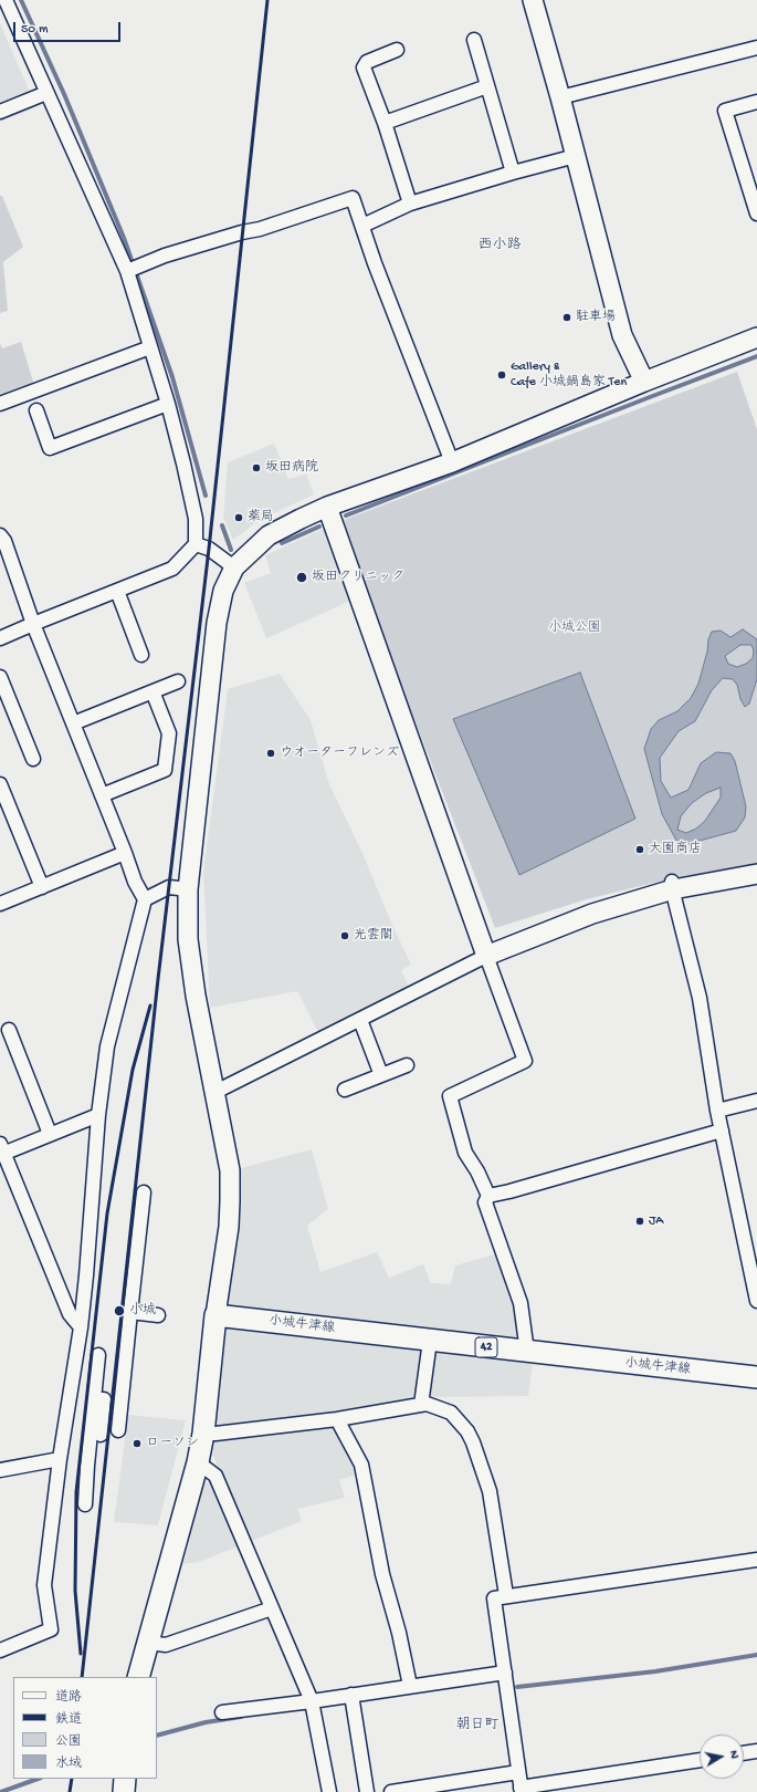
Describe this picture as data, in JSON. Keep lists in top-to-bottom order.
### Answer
{
  "streets": {
    "main road": ["小城牛津線", "42"]
  },
  "districts": ["西小路", "朝日町"],
  "parks": ["小城公園"],
  "places": [
    "駐車場",
    "Gallery & Cafe 小城鍋島家 Ten",
    "坂田病院",
    "薬局",
    "坂田クリニック",
    "ウオーターフレンズ",
    "大園商店",
    "光雲閣",
    "JA",
    "小城",
    "ローソン"
  ],
  "legend": [
    "道路",
    "鉄道",
    "公園",
    "水域"
  ],
  "scale_bar": "50 m",
  "north": "right"
}
